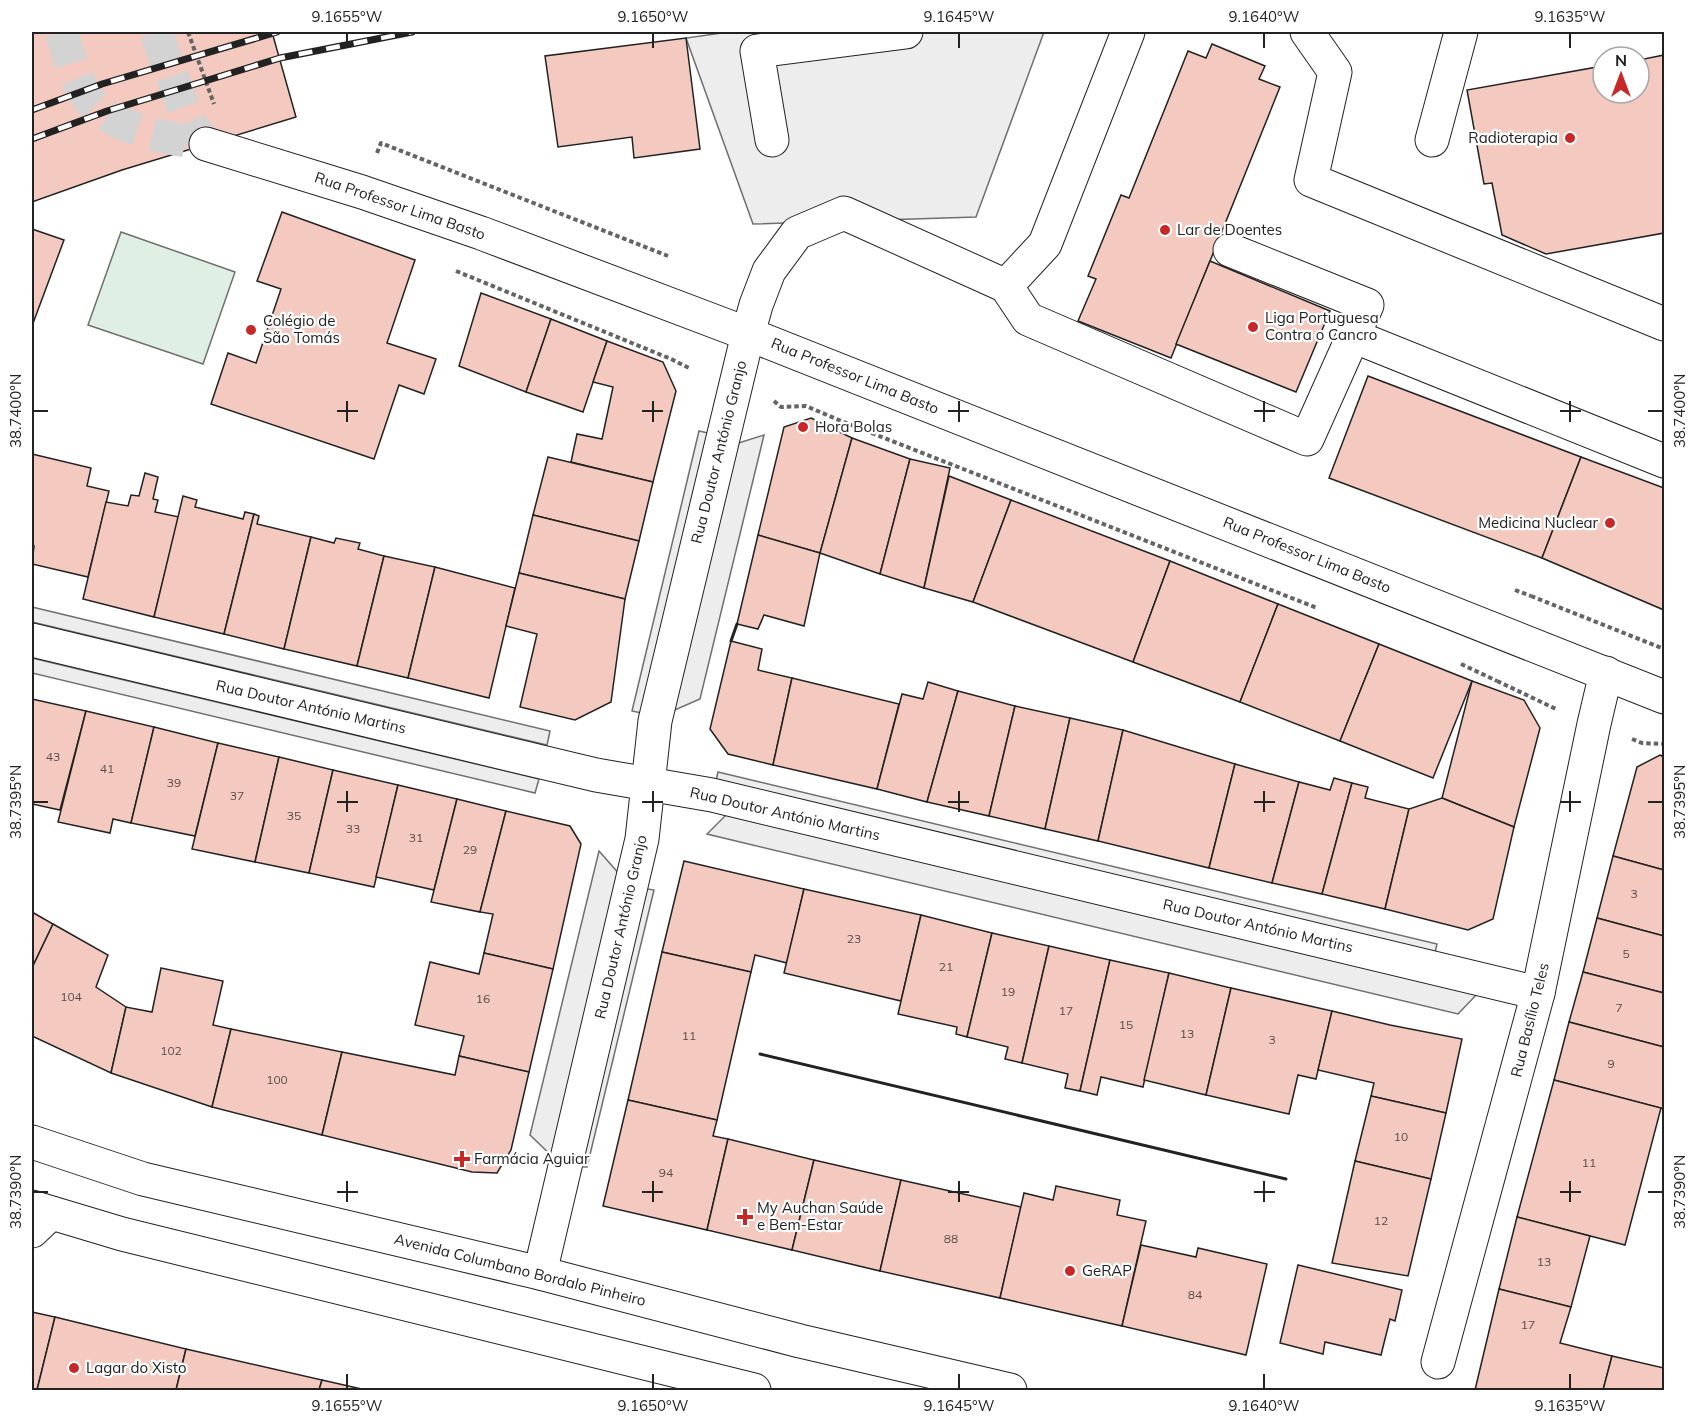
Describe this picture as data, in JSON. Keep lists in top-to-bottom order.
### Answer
{
  "streets": {
    "street": [
      "Rua Professor Lima Basto",
      "Rua Doutor António Granjo",
      "Rua Doutor António Martins",
      "Rua Basílio Teles",
      "Avenida Columbano Bordalo Pinheiro"
    ]
  },
  "crossings": [
    ["Rua Professor Lima Basto", "Rua Doutor António Granjo"],
    ["Rua Professor Lima Basto", "Rua Basílio Teles"],
    ["Rua Doutor António Granjo", "Rua Doutor António Martins"],
    ["Rua Doutor António Granjo", "Avenida Columbano Bordalo Pinheiro"],
    ["Rua Doutor António Martins", "Rua Basílio Teles"]
  ],
  "places": {
    "other": [
      "Radioterapia",
      "Lar de Doentes",
      "Liga Portuguesa Contra o Cancro",
      "Colégio de São Tomás",
      "Hora Bolas",
      "Medicina Nuclear",
      "GeRAP",
      "Lagar do Xisto"
    ],
    "health": ["Farmácia Aguiar", "My Auchan Saúde e Bem-Estar"]
  },
  "house_numbers": [
    "43",
    "41",
    "39",
    "37",
    "35",
    "33",
    "31",
    "29",
    "3",
    "23",
    "5",
    "21",
    "19",
    "104",
    "16",
    "7",
    "17",
    "15",
    "13",
    "11",
    "3",
    "102",
    "9",
    "100",
    "10",
    "11",
    "94",
    "12",
    "88",
    "13",
    "84",
    "17"
  ],
  "north": "top",
  "coordinates": [
    "9.1655°W",
    "9.1650°W",
    "9.1645°W",
    "9.1640°W",
    "9.1635°W",
    "38.7400°N",
    "38.7395°N",
    "38.7390°N"
  ]
}
